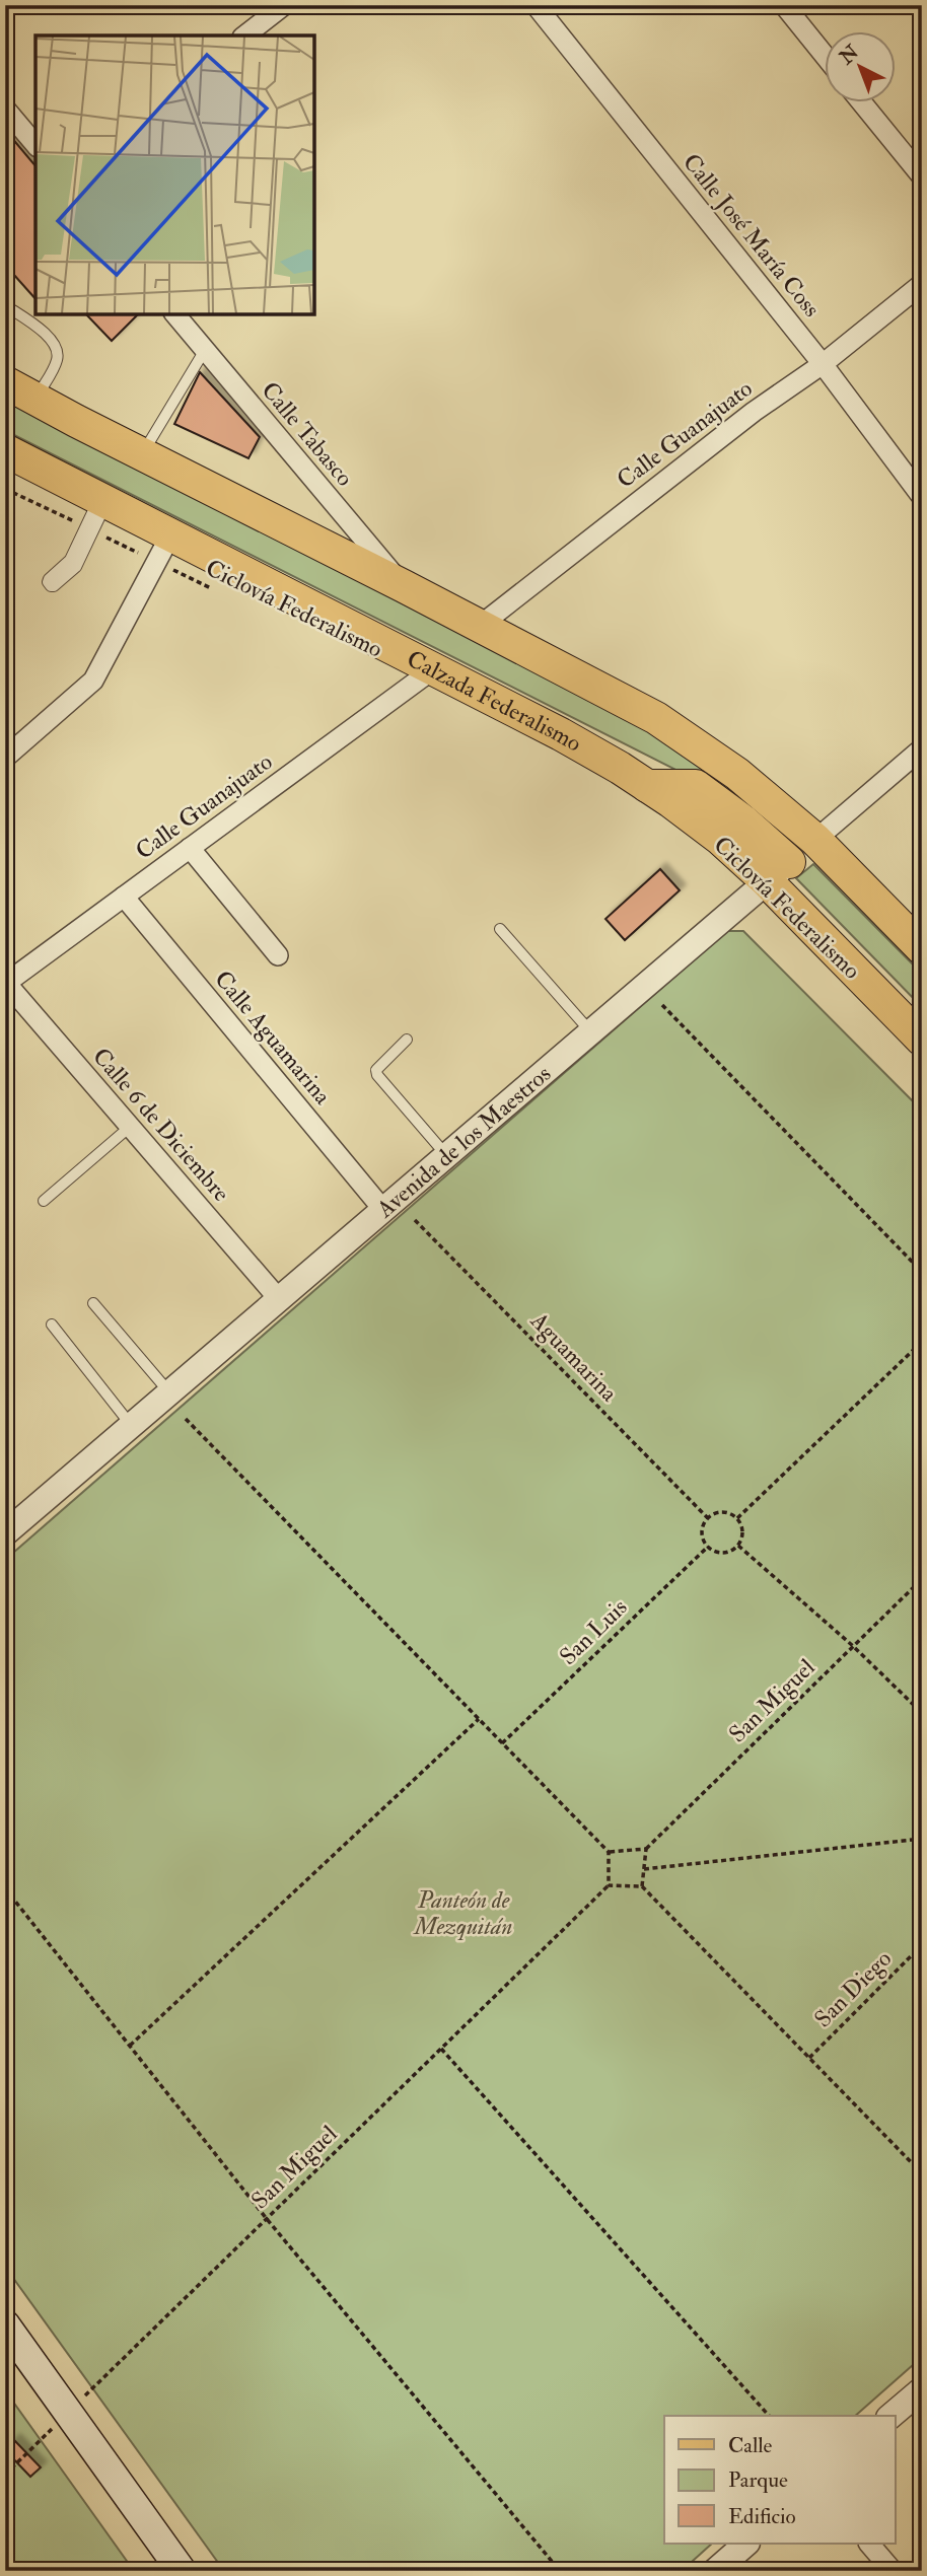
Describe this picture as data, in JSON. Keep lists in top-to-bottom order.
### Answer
{
  "streets": {
    "main road": ["Calzada Federalismo"],
    "street": [
      "Calle José María Coss",
      "Calle Tabasco",
      "Calle Guanajuato",
      "Calle Aguamarina",
      "Calle 6 de Diciembre",
      "Avenida de los Maestros"
    ],
    "path": [
      "Ciclovía Federalismo",
      "Aguamarina",
      "San Luis",
      "San Miguel",
      "San Diego"
    ]
  },
  "crossings": [
    ["Calle José María Coss", "Calle Guanajuato"],
    ["Calle Guanajuato", "Calzada Federalismo"],
    ["Calle Guanajuato", "Calle Aguamarina"],
    ["Calle Guanajuato", "Calle 6 de Diciembre"],
    ["Ciclovía Federalismo", "Calzada Federalismo"],
    ["Calzada Federalismo", "Avenida de los Maestros"],
    ["Calle Aguamarina", "Avenida de los Maestros"],
    ["Calle 6 de Diciembre", "Avenida de los Maestros"],
    ["Aguamarina", "San Luis"]
  ],
  "parks": ["Panteón de Mezquitán"],
  "legend": ["Calle", "Parque", "Edificio"],
  "north": "top left"
}
